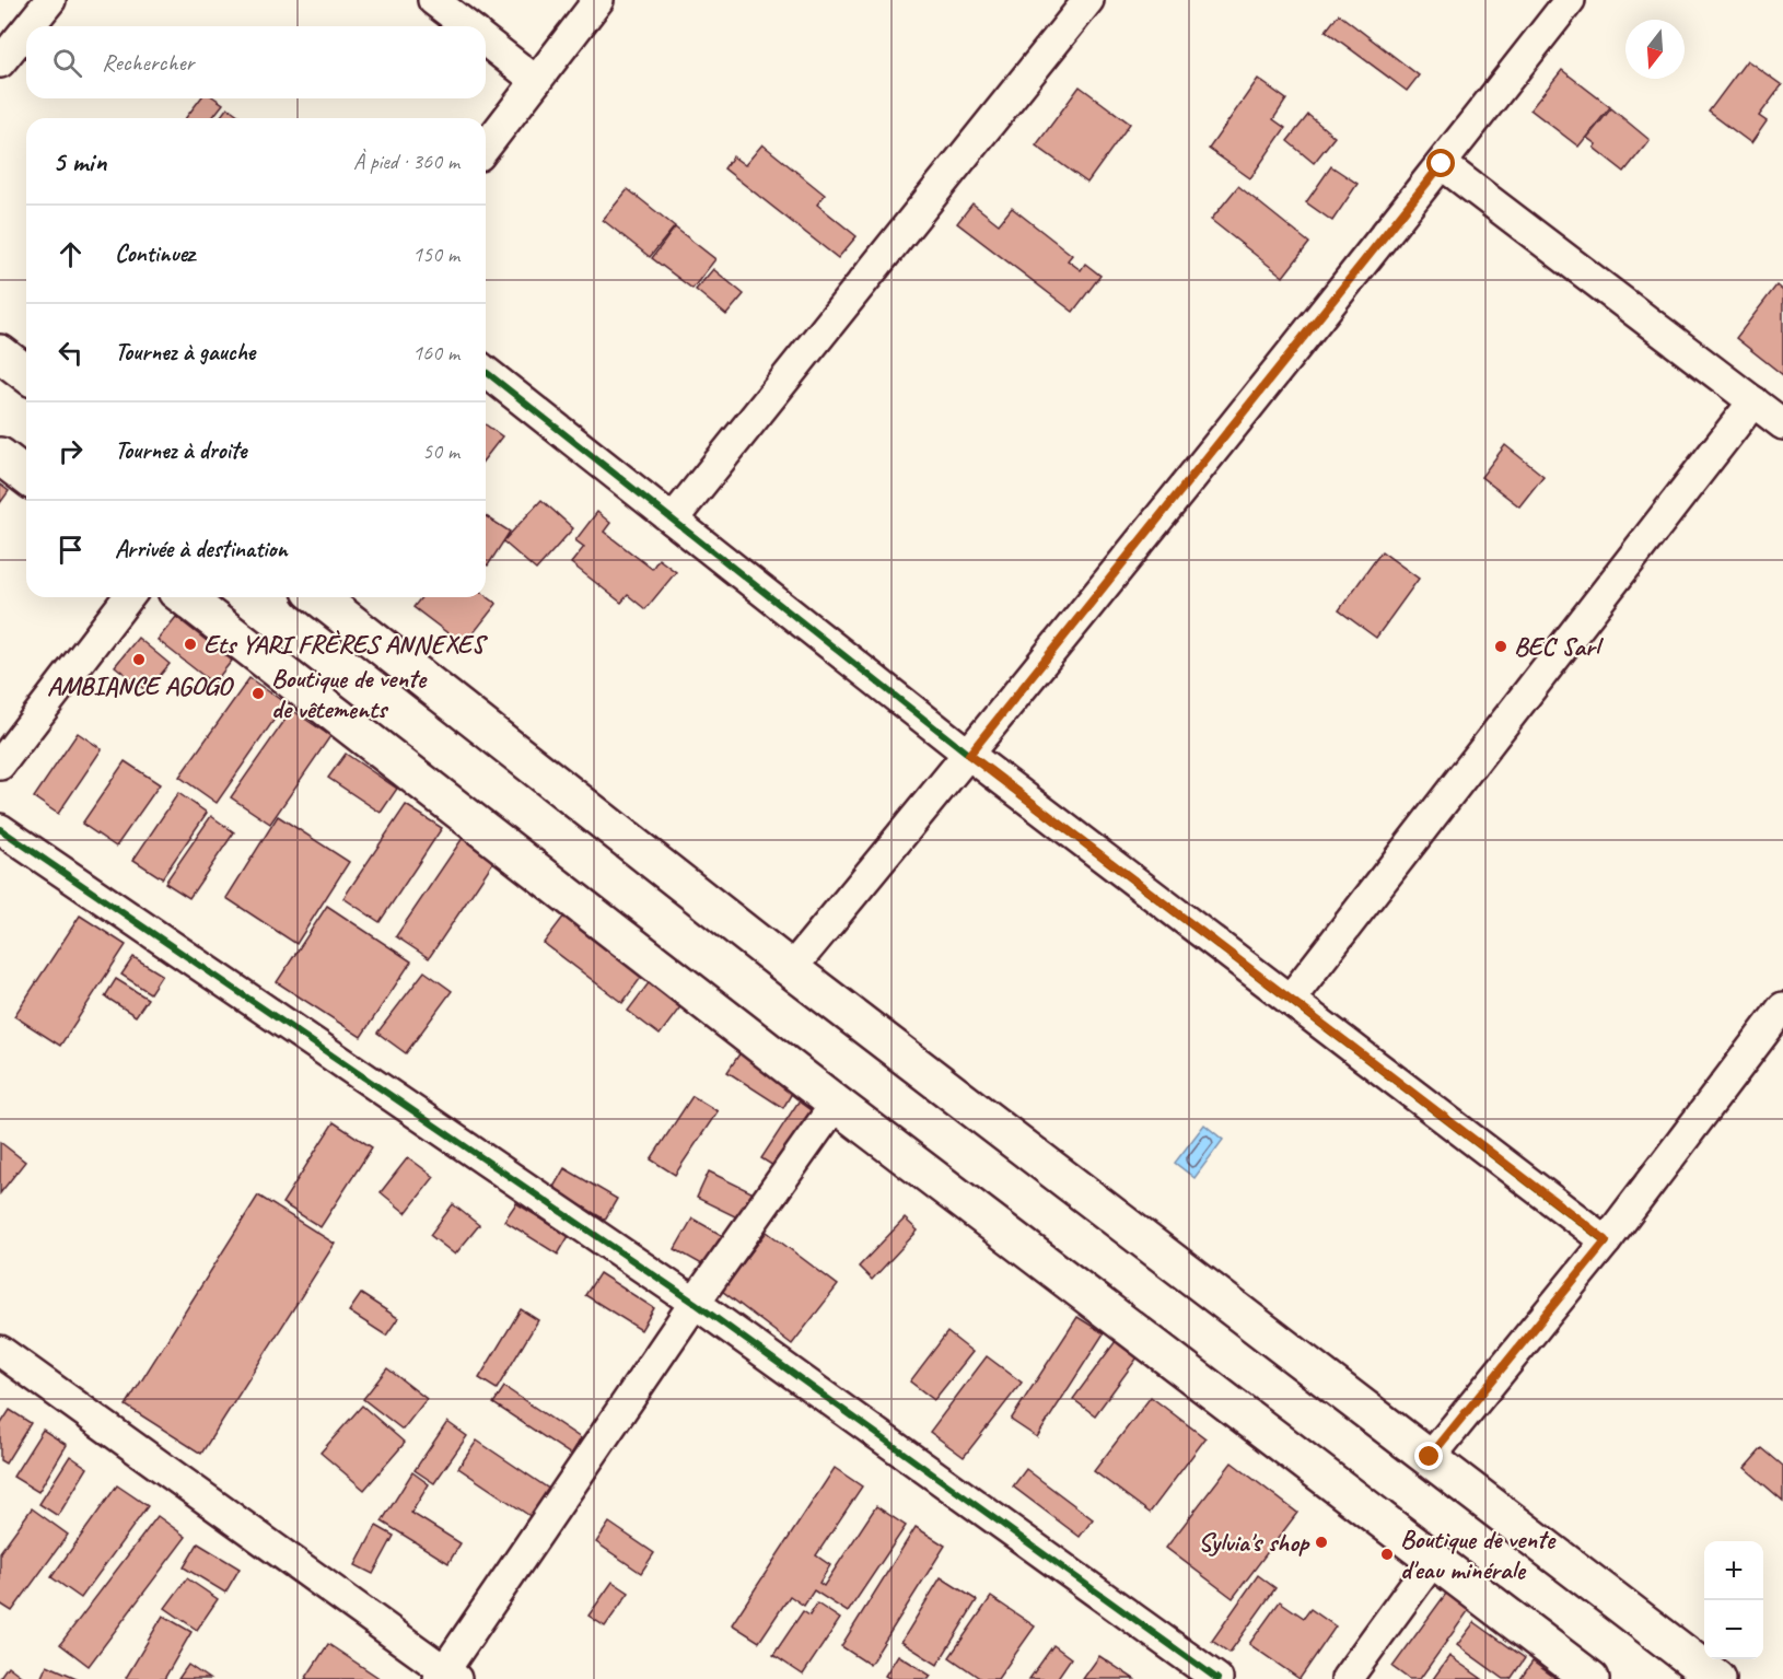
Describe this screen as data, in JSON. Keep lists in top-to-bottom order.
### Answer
{
  "places": [
    "Ets YARI FRÈRES ANNEXES",
    "BEC Sarl",
    "AMBIANCE AGOGO",
    "Boutique de vente de vêtements",
    "Sylvia's shop",
    "Boutique de vente d'eau minérale"
  ],
  "north": "bottom",
  "page": {
    "search": "Rechercher",
    "heading": ["5 min", "À pied · 360 m"],
    "list": [
      ["Continuez", "150 m"],
      ["Tournez à gauche", "160 m"],
      ["Tournez à droite", "50 m"],
      "Arrivée à destination"
    ],
    "map_buttons": ["+", "−"]
  }
}
